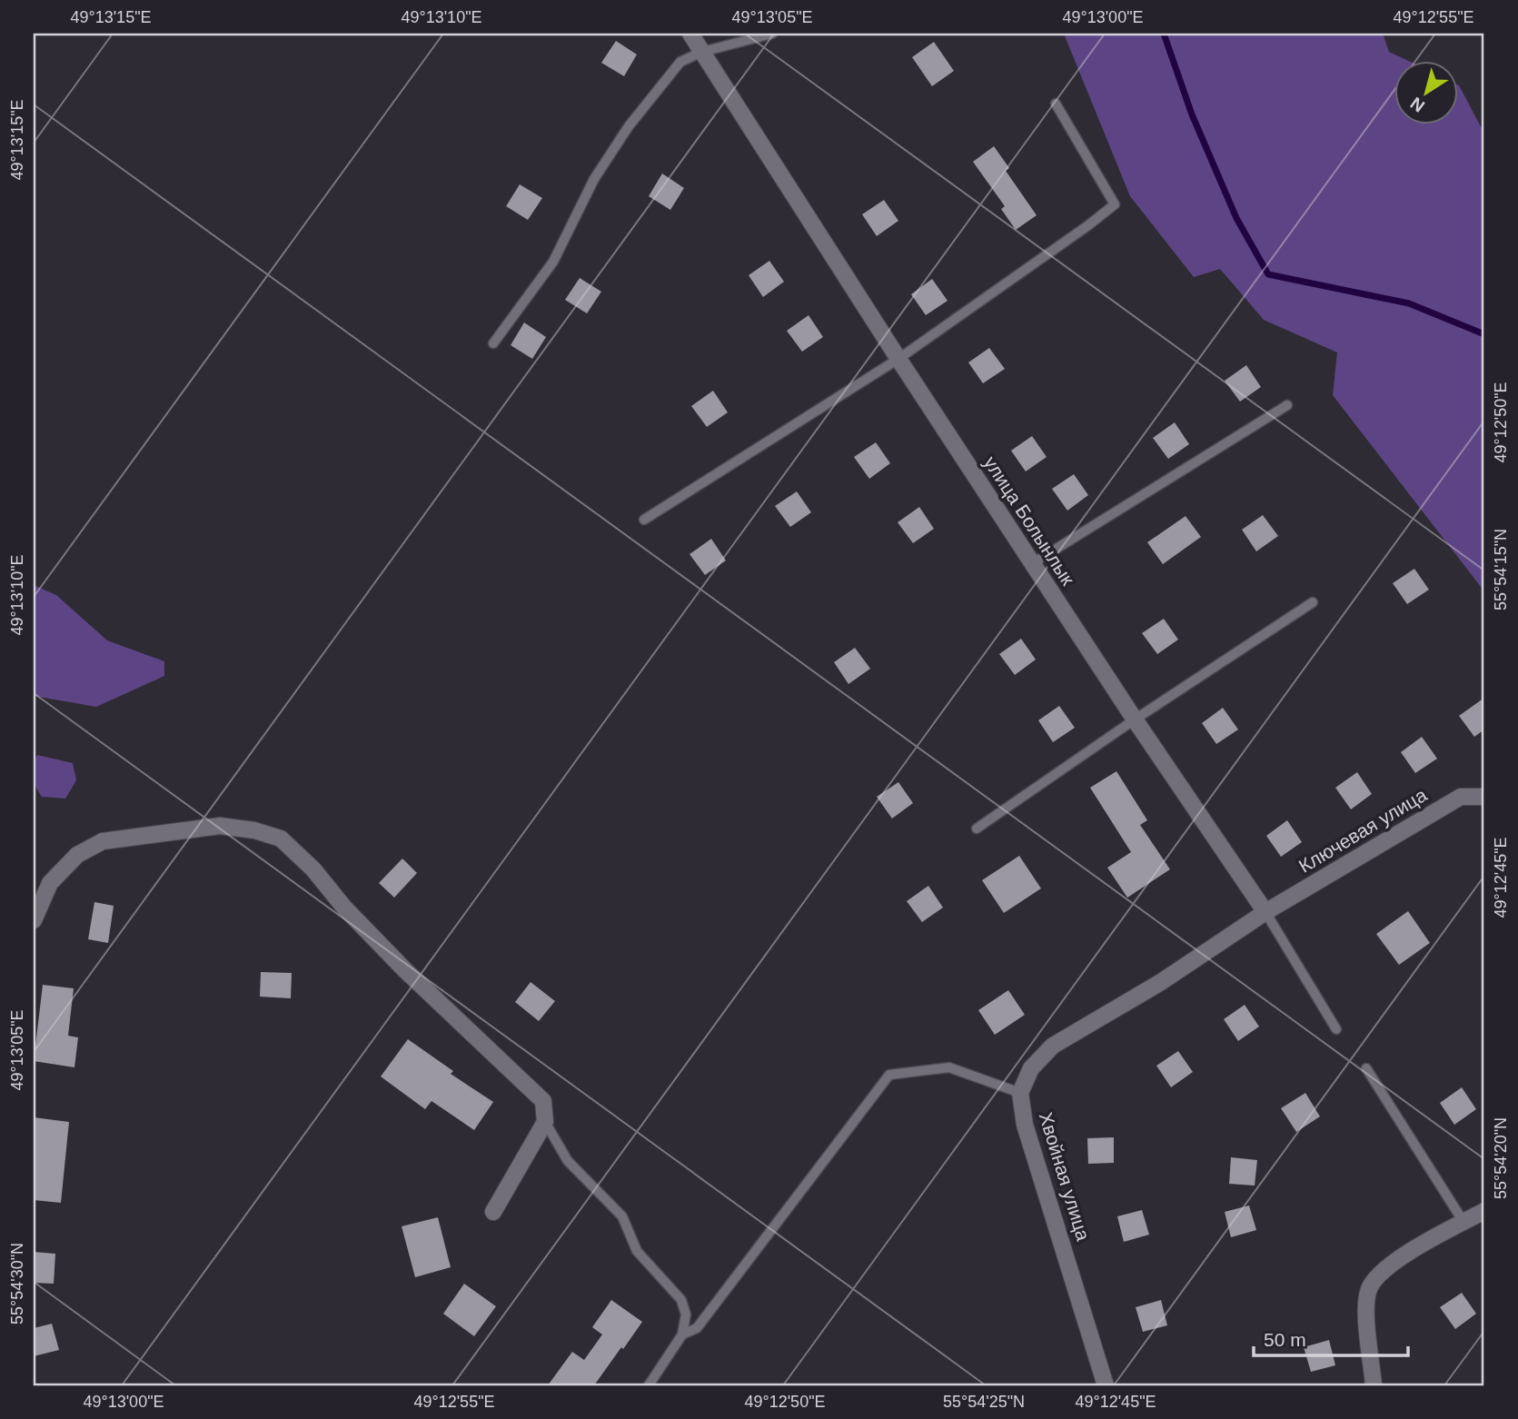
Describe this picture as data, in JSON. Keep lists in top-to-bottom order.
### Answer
{
  "streets": {
    "street": ["улица Болынлык", "Ключевая улица", "Хвойная улица"]
  },
  "crossings": [
    ["улица Болынлык", "Ключевая улица"],
    ["улица Болынлык", "Хвойная улица"],
    ["Ключевая улица", "Хвойная улица"]
  ],
  "scale_bar": "50 m",
  "north": "bottom left",
  "coordinates": [
    "49°13'15\"E",
    "49°13'10\"E",
    "49°13'05\"E",
    "49°13'00\"E",
    "49°12'55\"E",
    "49°12'50\"E",
    "55°54'15\"N",
    "49°12'45\"E",
    "55°54'20\"N",
    "55°54'30\"N",
    "55°54'25\"N"
  ]
}
